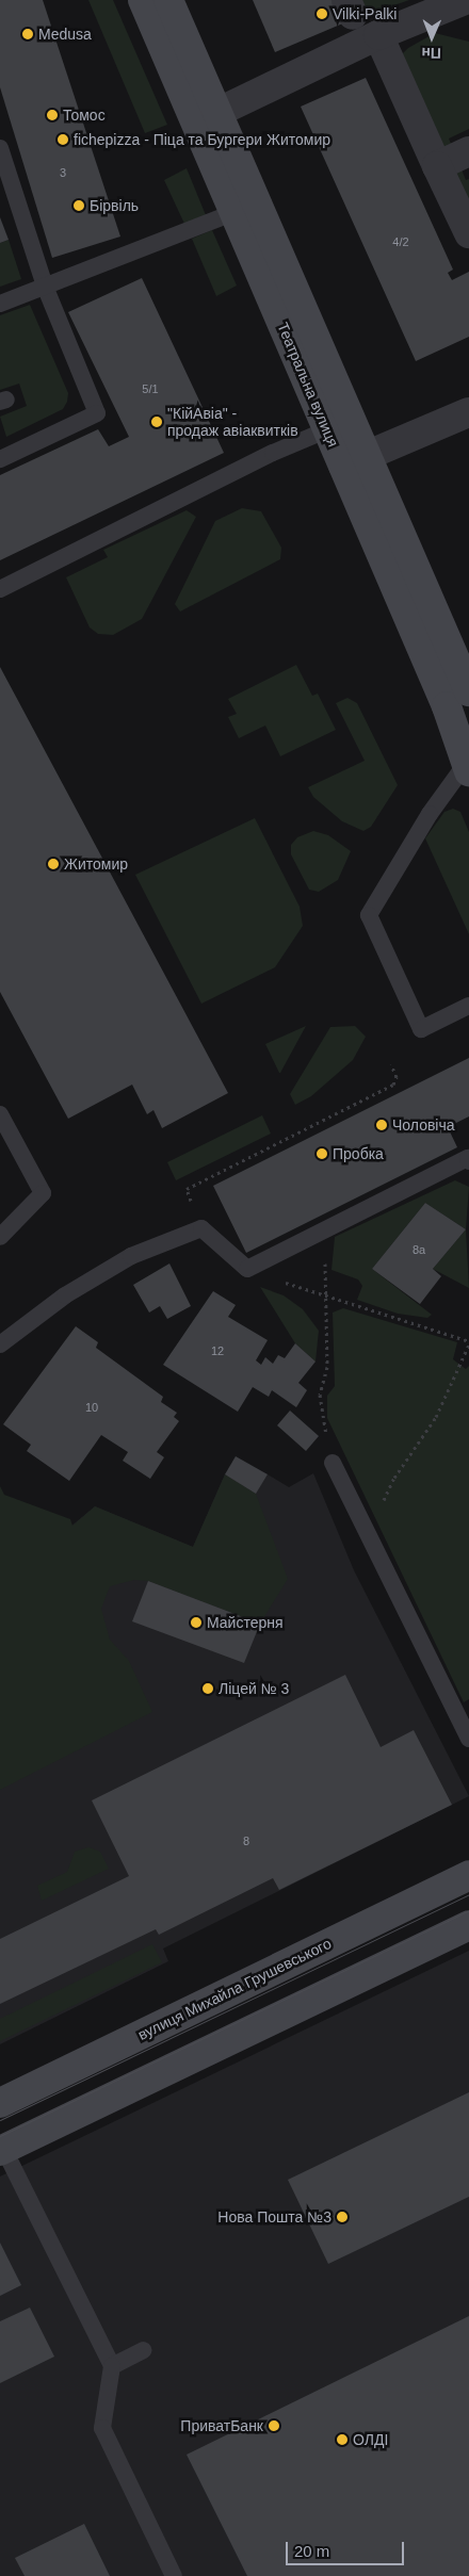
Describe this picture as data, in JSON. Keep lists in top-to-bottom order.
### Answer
{
  "streets": {
    "street": ["Театральна вулиця", "вулиця Михайла Грушевського"]
  },
  "places": [
    "Vilki-Palki",
    "Medusa",
    "Томос",
    "fichepizza - Піца та Бургери Житомир",
    "Бірвіль",
    "\"КійАвіа\" - продаж авіаквитків",
    "Житомир",
    "Чоловіча",
    "Пробка",
    "Майстерня",
    "Ліцей № 3",
    "Нова Пошта №3",
    "ПриватБанк",
    "ОЛДІ"
  ],
  "house_numbers": [
    "3",
    "4/2",
    "5/1",
    "8а",
    "12",
    "10",
    "8"
  ],
  "scale_bar": "20 m",
  "north": "bottom"
}
